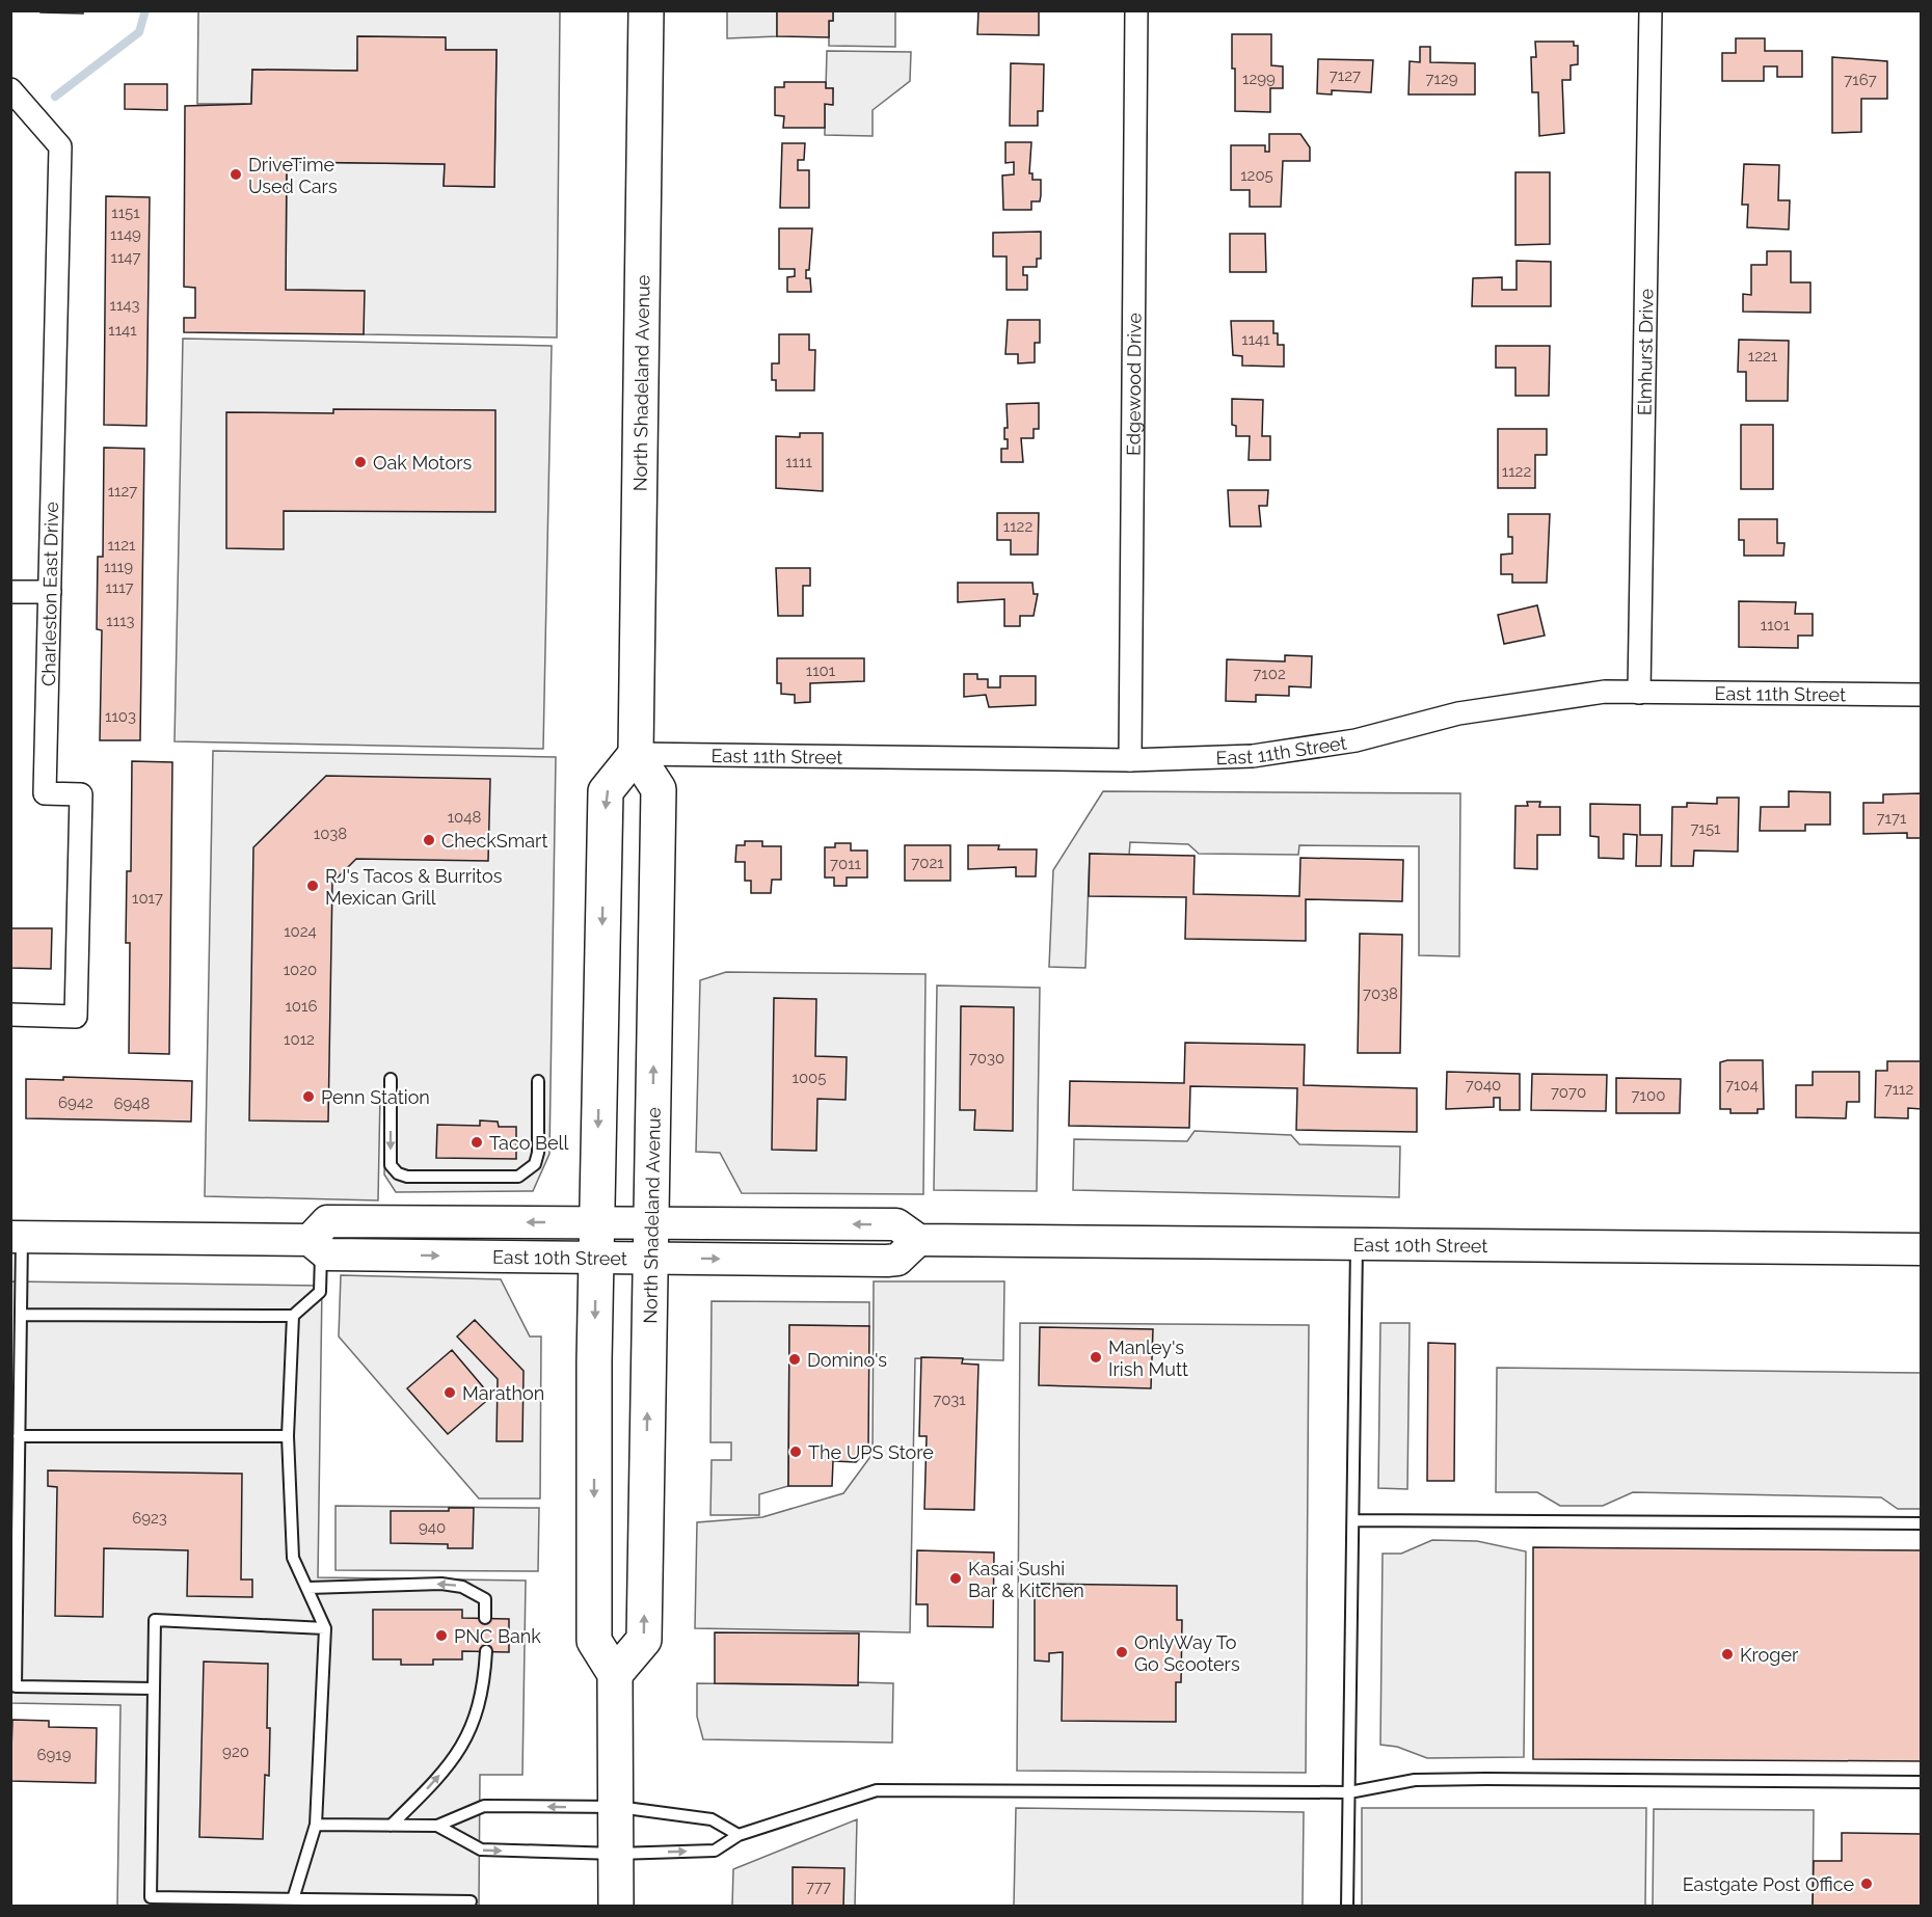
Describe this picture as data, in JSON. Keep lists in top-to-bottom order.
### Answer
{
  "streets": {
    "main road": ["North Shadeland Avenue", "East 10th Street"],
    "street": [
      "Elmhurst Drive",
      "Edgewood Drive",
      "Charleston East Drive",
      "East 11th Street"
    ]
  },
  "crossings": [
    ["Elmhurst Drive", "East 11th Street"],
    ["North Shadeland Avenue", "East 11th Street"],
    ["North Shadeland Avenue", "East 10th Street"],
    ["Edgewood Drive", "East 11th Street"]
  ],
  "places": [
    "DriveTime Used Cars",
    "Oak Motors",
    "CheckSmart",
    "RJ's Tacos & Burritos Mexican Grill",
    "Penn Station",
    "Taco Bell",
    "Manley's Irish Mutt",
    "Domino's",
    "Marathon",
    "The UPS Store",
    "Kasai Sushi Bar & Kitchen",
    "PNC Bank",
    "OnlyWay To Go Scooters",
    "Kroger",
    "Eastgate Post Office"
  ],
  "house_numbers": [
    "7127",
    "1299",
    "7129",
    "7167",
    "1205",
    "1151",
    "1149",
    "1147",
    "1143",
    "1141",
    "1141",
    "1221",
    "1111",
    "1122",
    "1127",
    "1122",
    "1121",
    "1119",
    "1117",
    "1113",
    "1101",
    "1101",
    "7102",
    "1103",
    "1048",
    "7171",
    "7151",
    "1038",
    "7021",
    "7011",
    "1017",
    "1024",
    "1020",
    "7038",
    "1016",
    "1012",
    "7030",
    "1005",
    "7040",
    "7104",
    "7112",
    "7070",
    "7100",
    "6942",
    "6948",
    "7031",
    "6923",
    "940",
    "920",
    "6919",
    "777"
  ]
}
